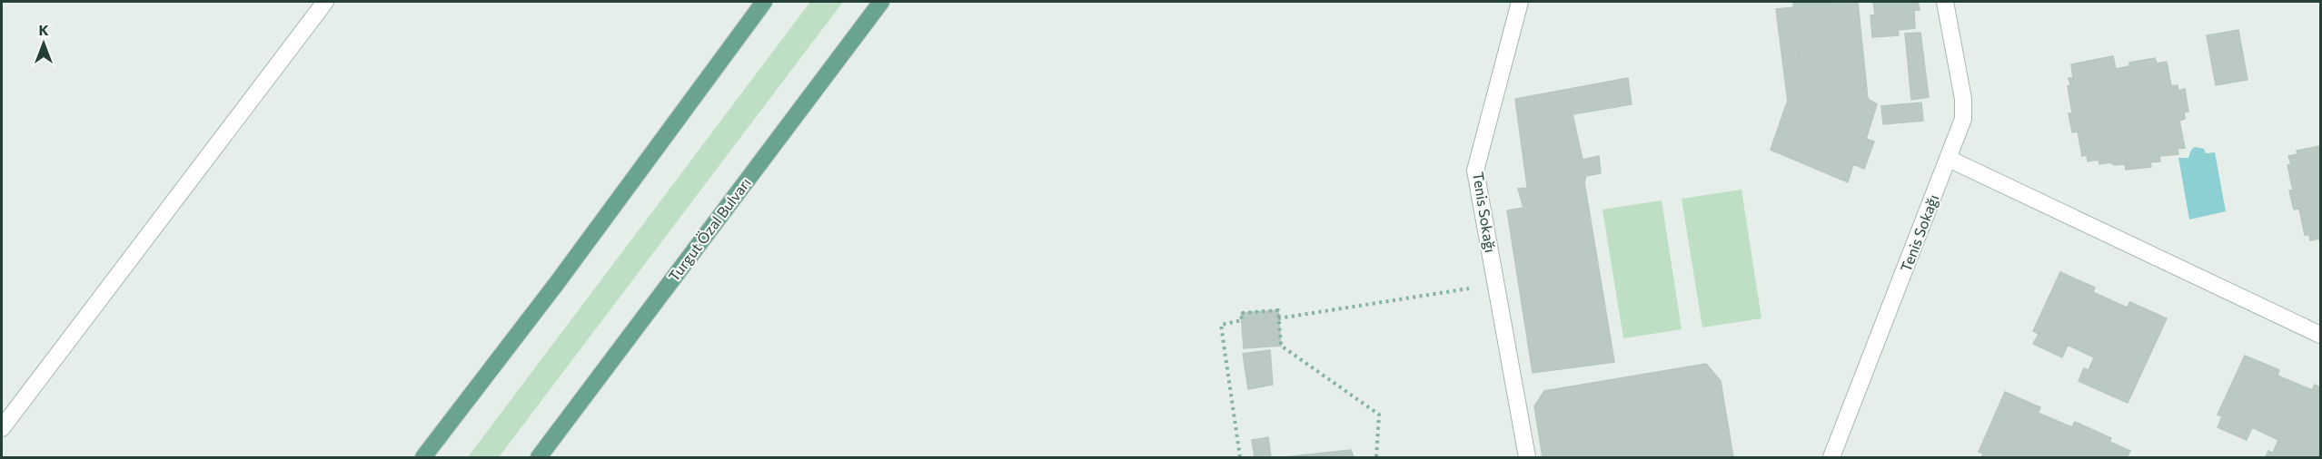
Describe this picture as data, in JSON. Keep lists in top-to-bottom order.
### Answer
{
  "streets": {
    "main road": ["Turgut Özal Bulvarı"],
    "street": ["Tenis Sokağı"]
  },
  "north": "top"
}
